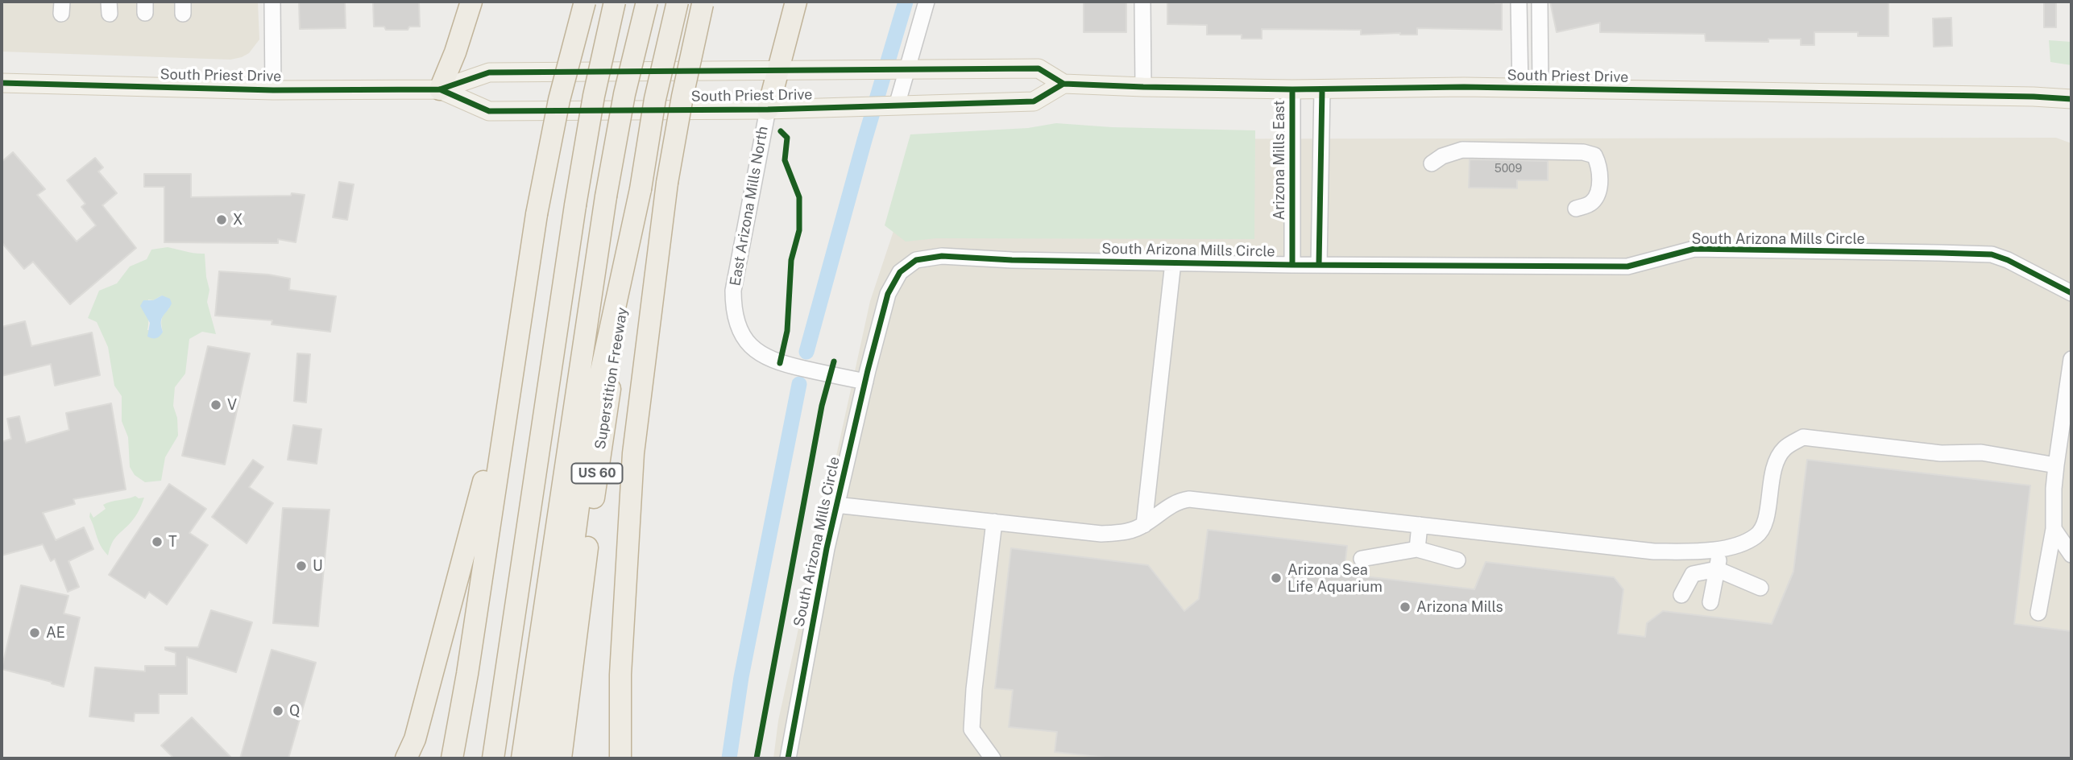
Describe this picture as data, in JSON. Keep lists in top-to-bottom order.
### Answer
{
  "streets": {
    "highway": ["Superstition Freeway", "US 60"],
    "main road": ["South Priest Drive"],
    "street": ["Arizona Mills East", "East Arizona Mills North", "South Arizona Mills Circle"]
  },
  "crossings": [
    ["South Priest Drive", "Arizona Mills East"],
    ["South Priest Drive", "East Arizona Mills North"],
    ["Arizona Mills East", "South Arizona Mills Circle"],
    ["East Arizona Mills North", "South Arizona Mills Circle"]
  ],
  "places": [
    "X",
    "V",
    "T",
    "U",
    "Arizona Sea Life Aquarium",
    "Arizona Mills",
    "AE",
    "Q"
  ],
  "house_numbers": ["5009"]
}
